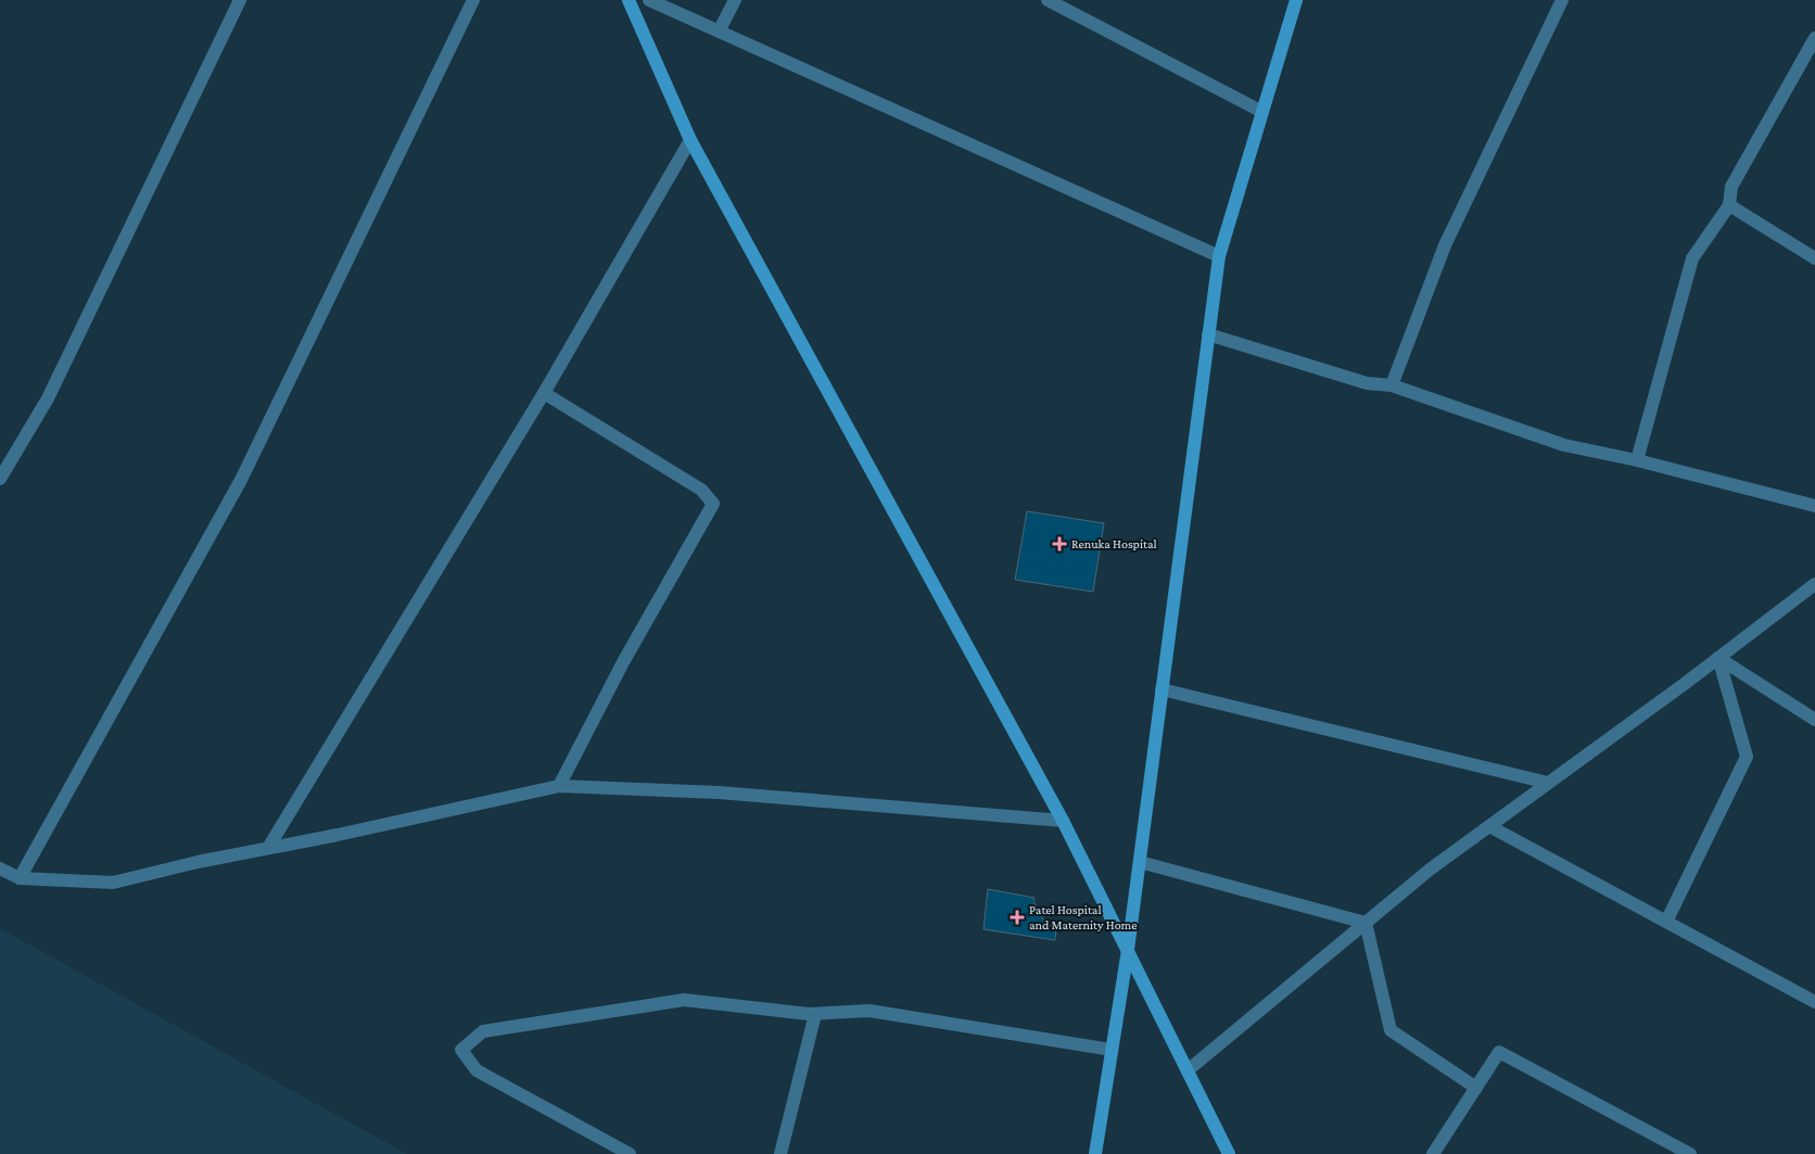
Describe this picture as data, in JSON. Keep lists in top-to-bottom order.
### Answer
{
  "places": {
    "health": ["Renuka Hospital", "Patel Hospital and Maternity Home"]
  }
}
